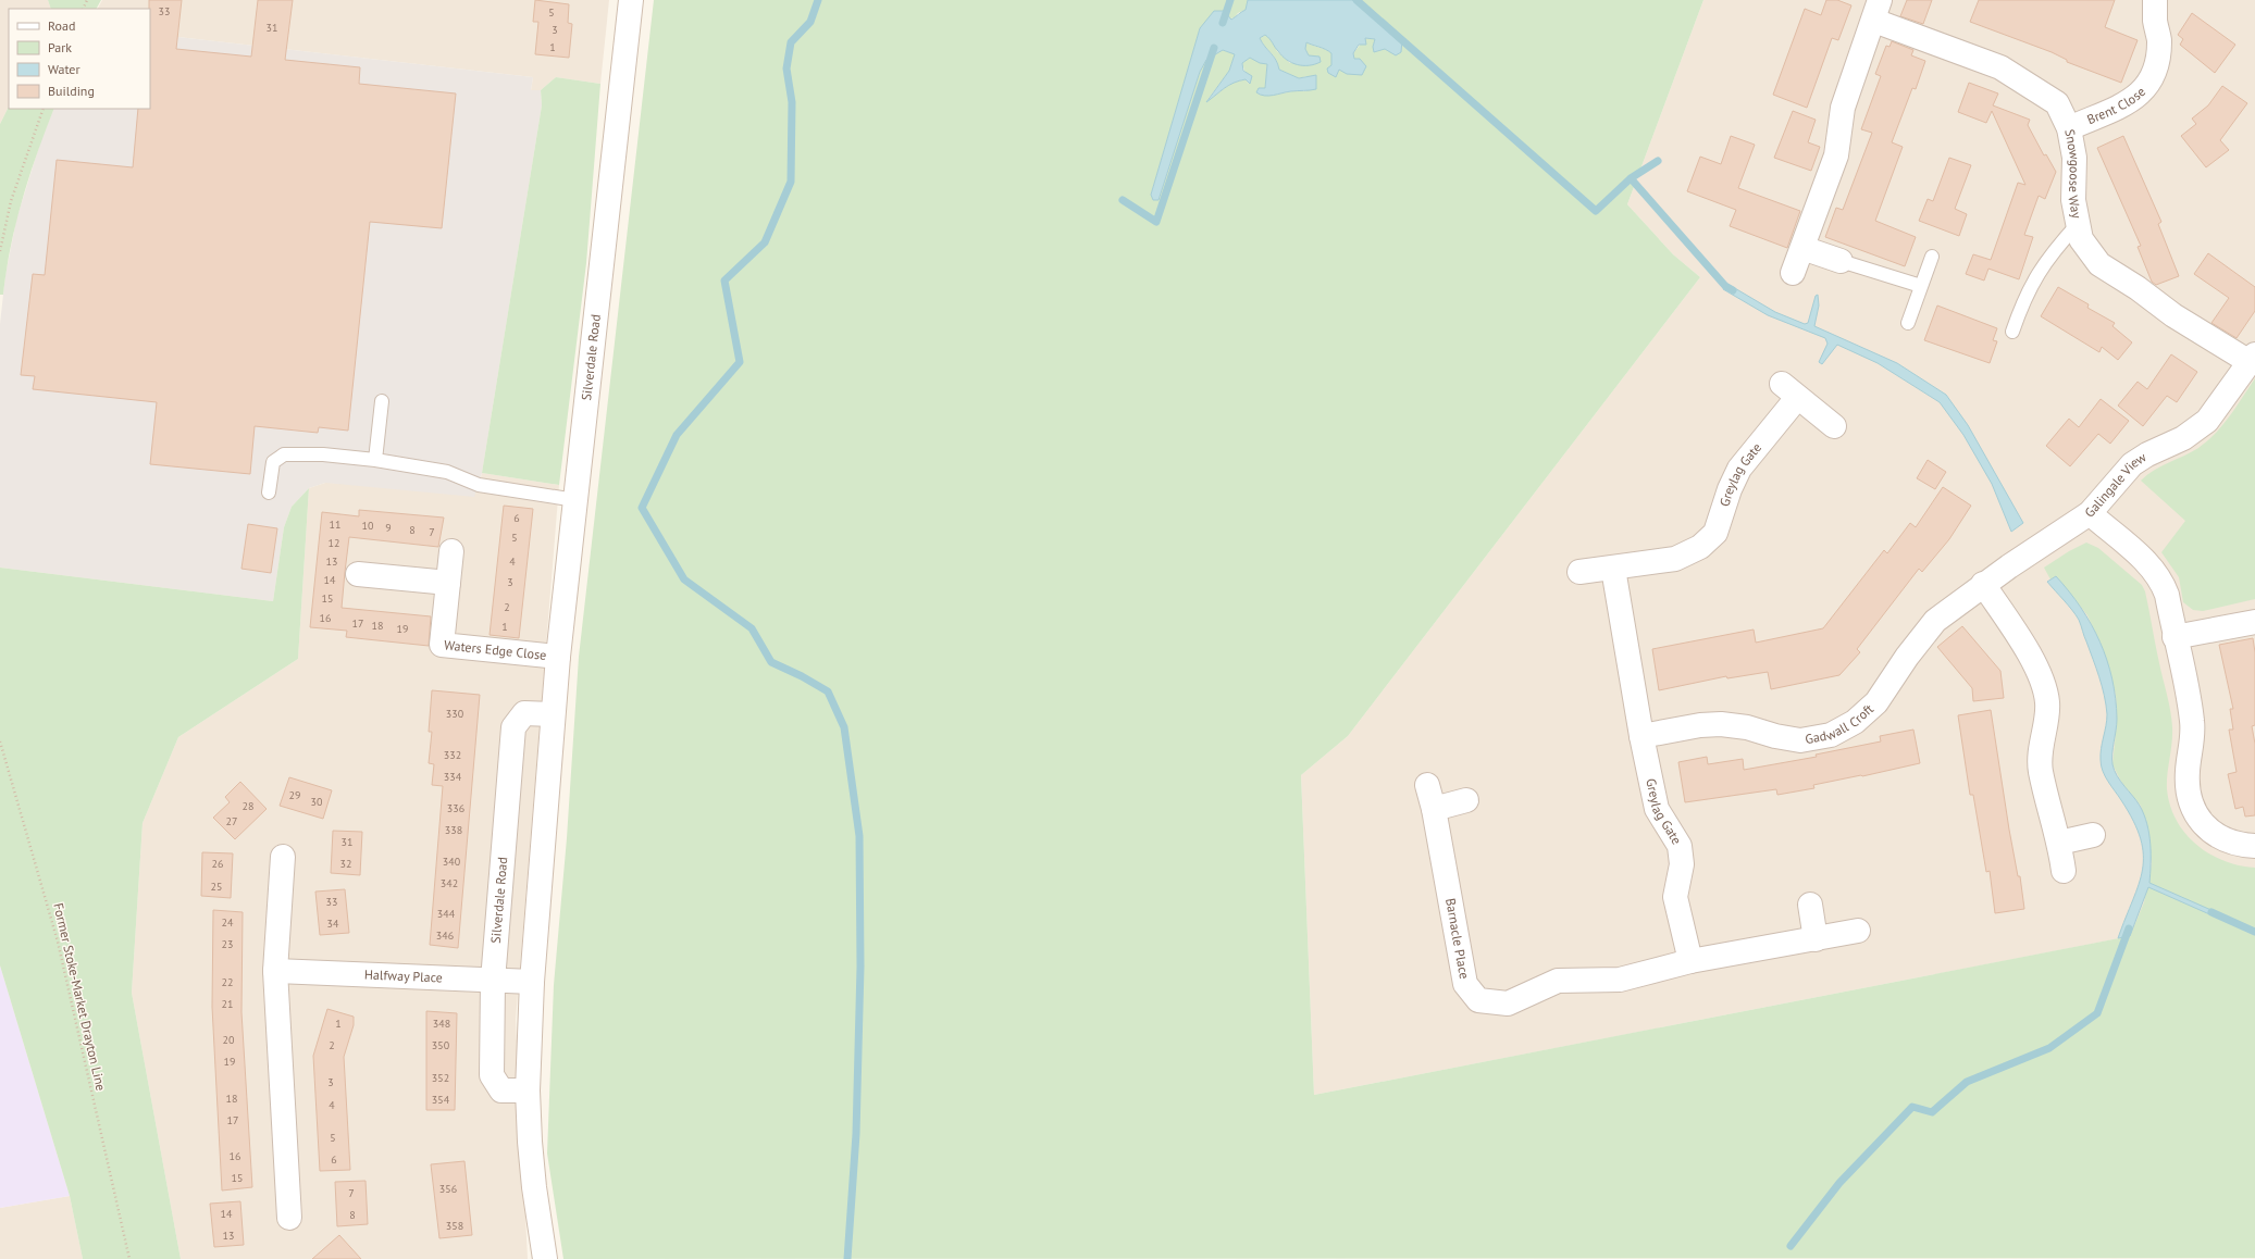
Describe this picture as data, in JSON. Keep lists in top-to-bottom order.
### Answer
{
  "streets": {
    "street": [
      "Brent Close",
      "Snowgoose Way",
      "Silverdale Road",
      "Greylag Gate",
      "Galingale View",
      "Waters Edge Close",
      "Gadwall Croft",
      "Barnacle Place",
      "Halfway Place"
    ],
    "path": ["Former Stoke-Market Drayton Line"]
  },
  "crossings": [
    ["Brent Close", "Snowgoose Way"],
    ["Snowgoose Way", "Galingale View"],
    ["Silverdale Road", "Waters Edge Close"],
    ["Silverdale Road", "Halfway Place"],
    ["Greylag Gate", "Gadwall Croft"],
    ["Greylag Gate", "Barnacle Place"],
    ["Galingale View", "Gadwall Croft"]
  ],
  "house_numbers": [
    "33",
    "5",
    "31",
    "3",
    "1",
    "6",
    "11",
    "10",
    "9",
    "8",
    "7",
    "5",
    "12",
    "13",
    "4",
    "14",
    "3",
    "15",
    "2",
    "16",
    "17",
    "18",
    "1",
    "19",
    "330",
    "332",
    "334",
    "29",
    "30",
    "28",
    "336",
    "27",
    "338",
    "31",
    "340",
    "26",
    "32",
    "342",
    "25",
    "33",
    "344",
    "24",
    "34",
    "346",
    "23",
    "22",
    "21",
    "1",
    "348",
    "20",
    "2",
    "350",
    "19",
    "352",
    "3",
    "18",
    "354",
    "4",
    "17",
    "5",
    "16",
    "6",
    "15",
    "356",
    "7",
    "14",
    "8",
    "358",
    "13"
  ],
  "legend": [
    "Road",
    "Park",
    "Water",
    "Building"
  ]
}
